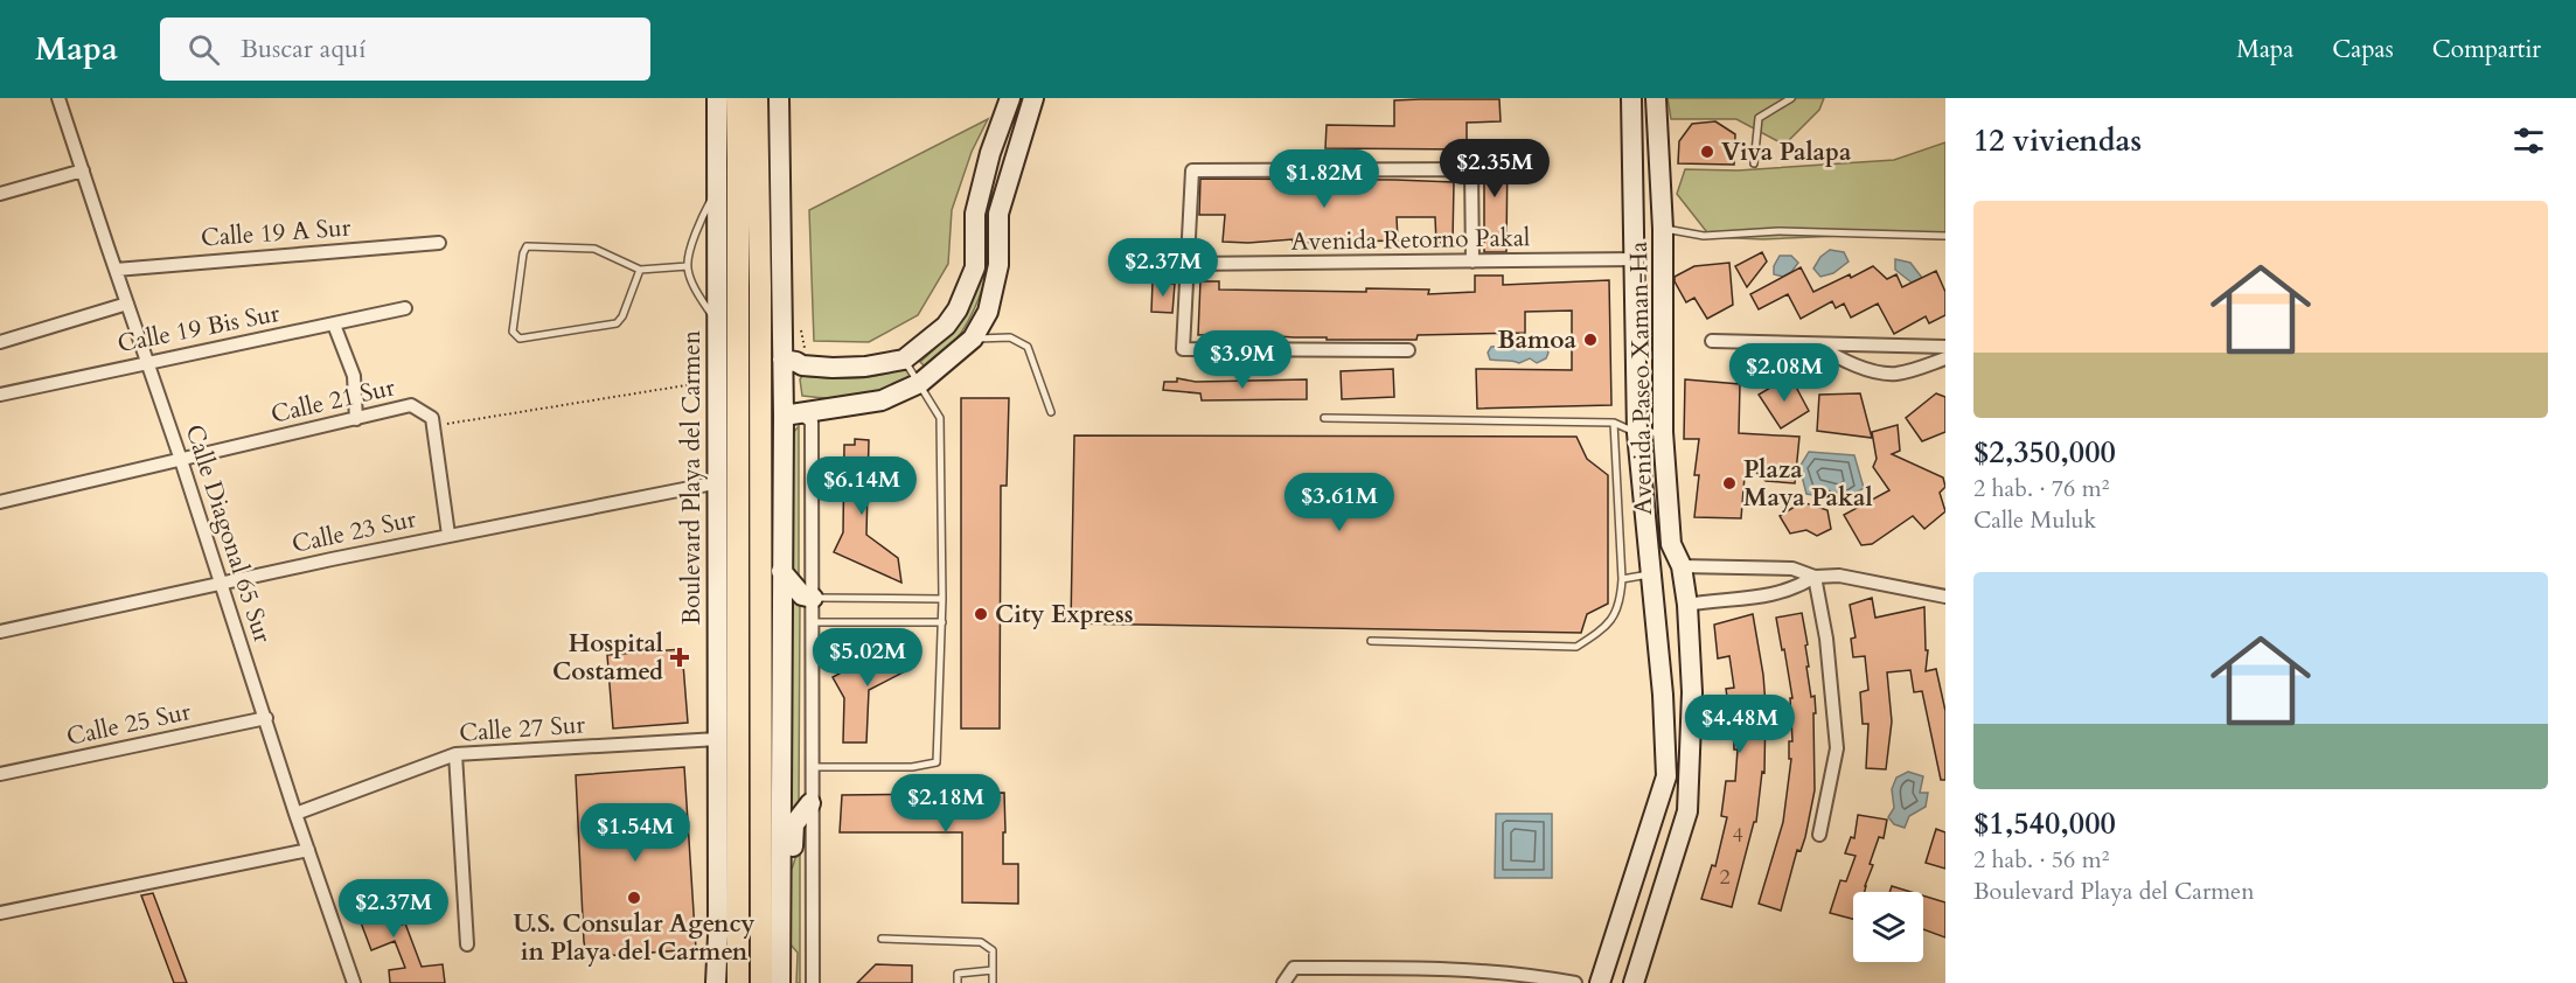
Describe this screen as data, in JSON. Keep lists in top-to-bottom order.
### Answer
{
  "streets": {
    "main road": ["Avenida Paseo Xaman-Ha", "Boulevard Playa del Carmen"],
    "street": [
      "Calle 19 A Sur",
      "Avenida Retorno Pakal",
      "Calle 19 Bis Sur",
      "Calle 21 Sur",
      "Calle 23 Sur",
      "Calle Diagonal 65 Sur",
      "Calle 25 Sur",
      "Calle 27 Sur"
    ]
  },
  "crossings": [
    ["Calle 19 A Sur", "Calle Diagonal 65 Sur"],
    ["Avenida Retorno Pakal", "Avenida Paseo Xaman-Ha"],
    ["Calle 19 Bis Sur", "Calle Diagonal 65 Sur"],
    ["Calle 21 Sur", "Calle Diagonal 65 Sur"],
    ["Boulevard Playa del Carmen", "Calle 23 Sur"],
    ["Boulevard Playa del Carmen", "Calle 27 Sur"],
    ["Calle 23 Sur", "Calle Diagonal 65 Sur"],
    ["Calle Diagonal 65 Sur", "Calle 25 Sur"],
    ["Calle Diagonal 65 Sur", "Calle 27 Sur"]
  ],
  "places": {
    "other": [
      "Viva Palapa",
      "Bamoa",
      "Plaza Maya Pakal",
      "City Express",
      "U.S. Consular Agency in Playa del Carmen"
    ],
    "health": ["Hospital Costamed"]
  },
  "house_numbers": ["4", "2"],
  "page": {
    "header": "Mapa",
    "search": "Buscar aquí",
    "nav": ["Mapa", "Capas", "Compartir"],
    "heading": "12 viviendas",
    "price": [
      "$2.35M",
      "$1.82M",
      "$2.37M",
      "$3.9M",
      "$2.08M",
      "$6.14M",
      "$3.61M",
      "$5.02M",
      "$4.48M",
      "$2.18M",
      "$1.54M",
      "$2.37M"
    ],
    "list": [
      {
        "name": "$2,350,000",
        "note": "2 hab. · 76 m² · Calle Muluk"
      },
      {
        "name": "$1,540,000",
        "note": "2 hab. · 56 m² · Boulevard Playa del Carmen"
      }
    ]
  }
}
